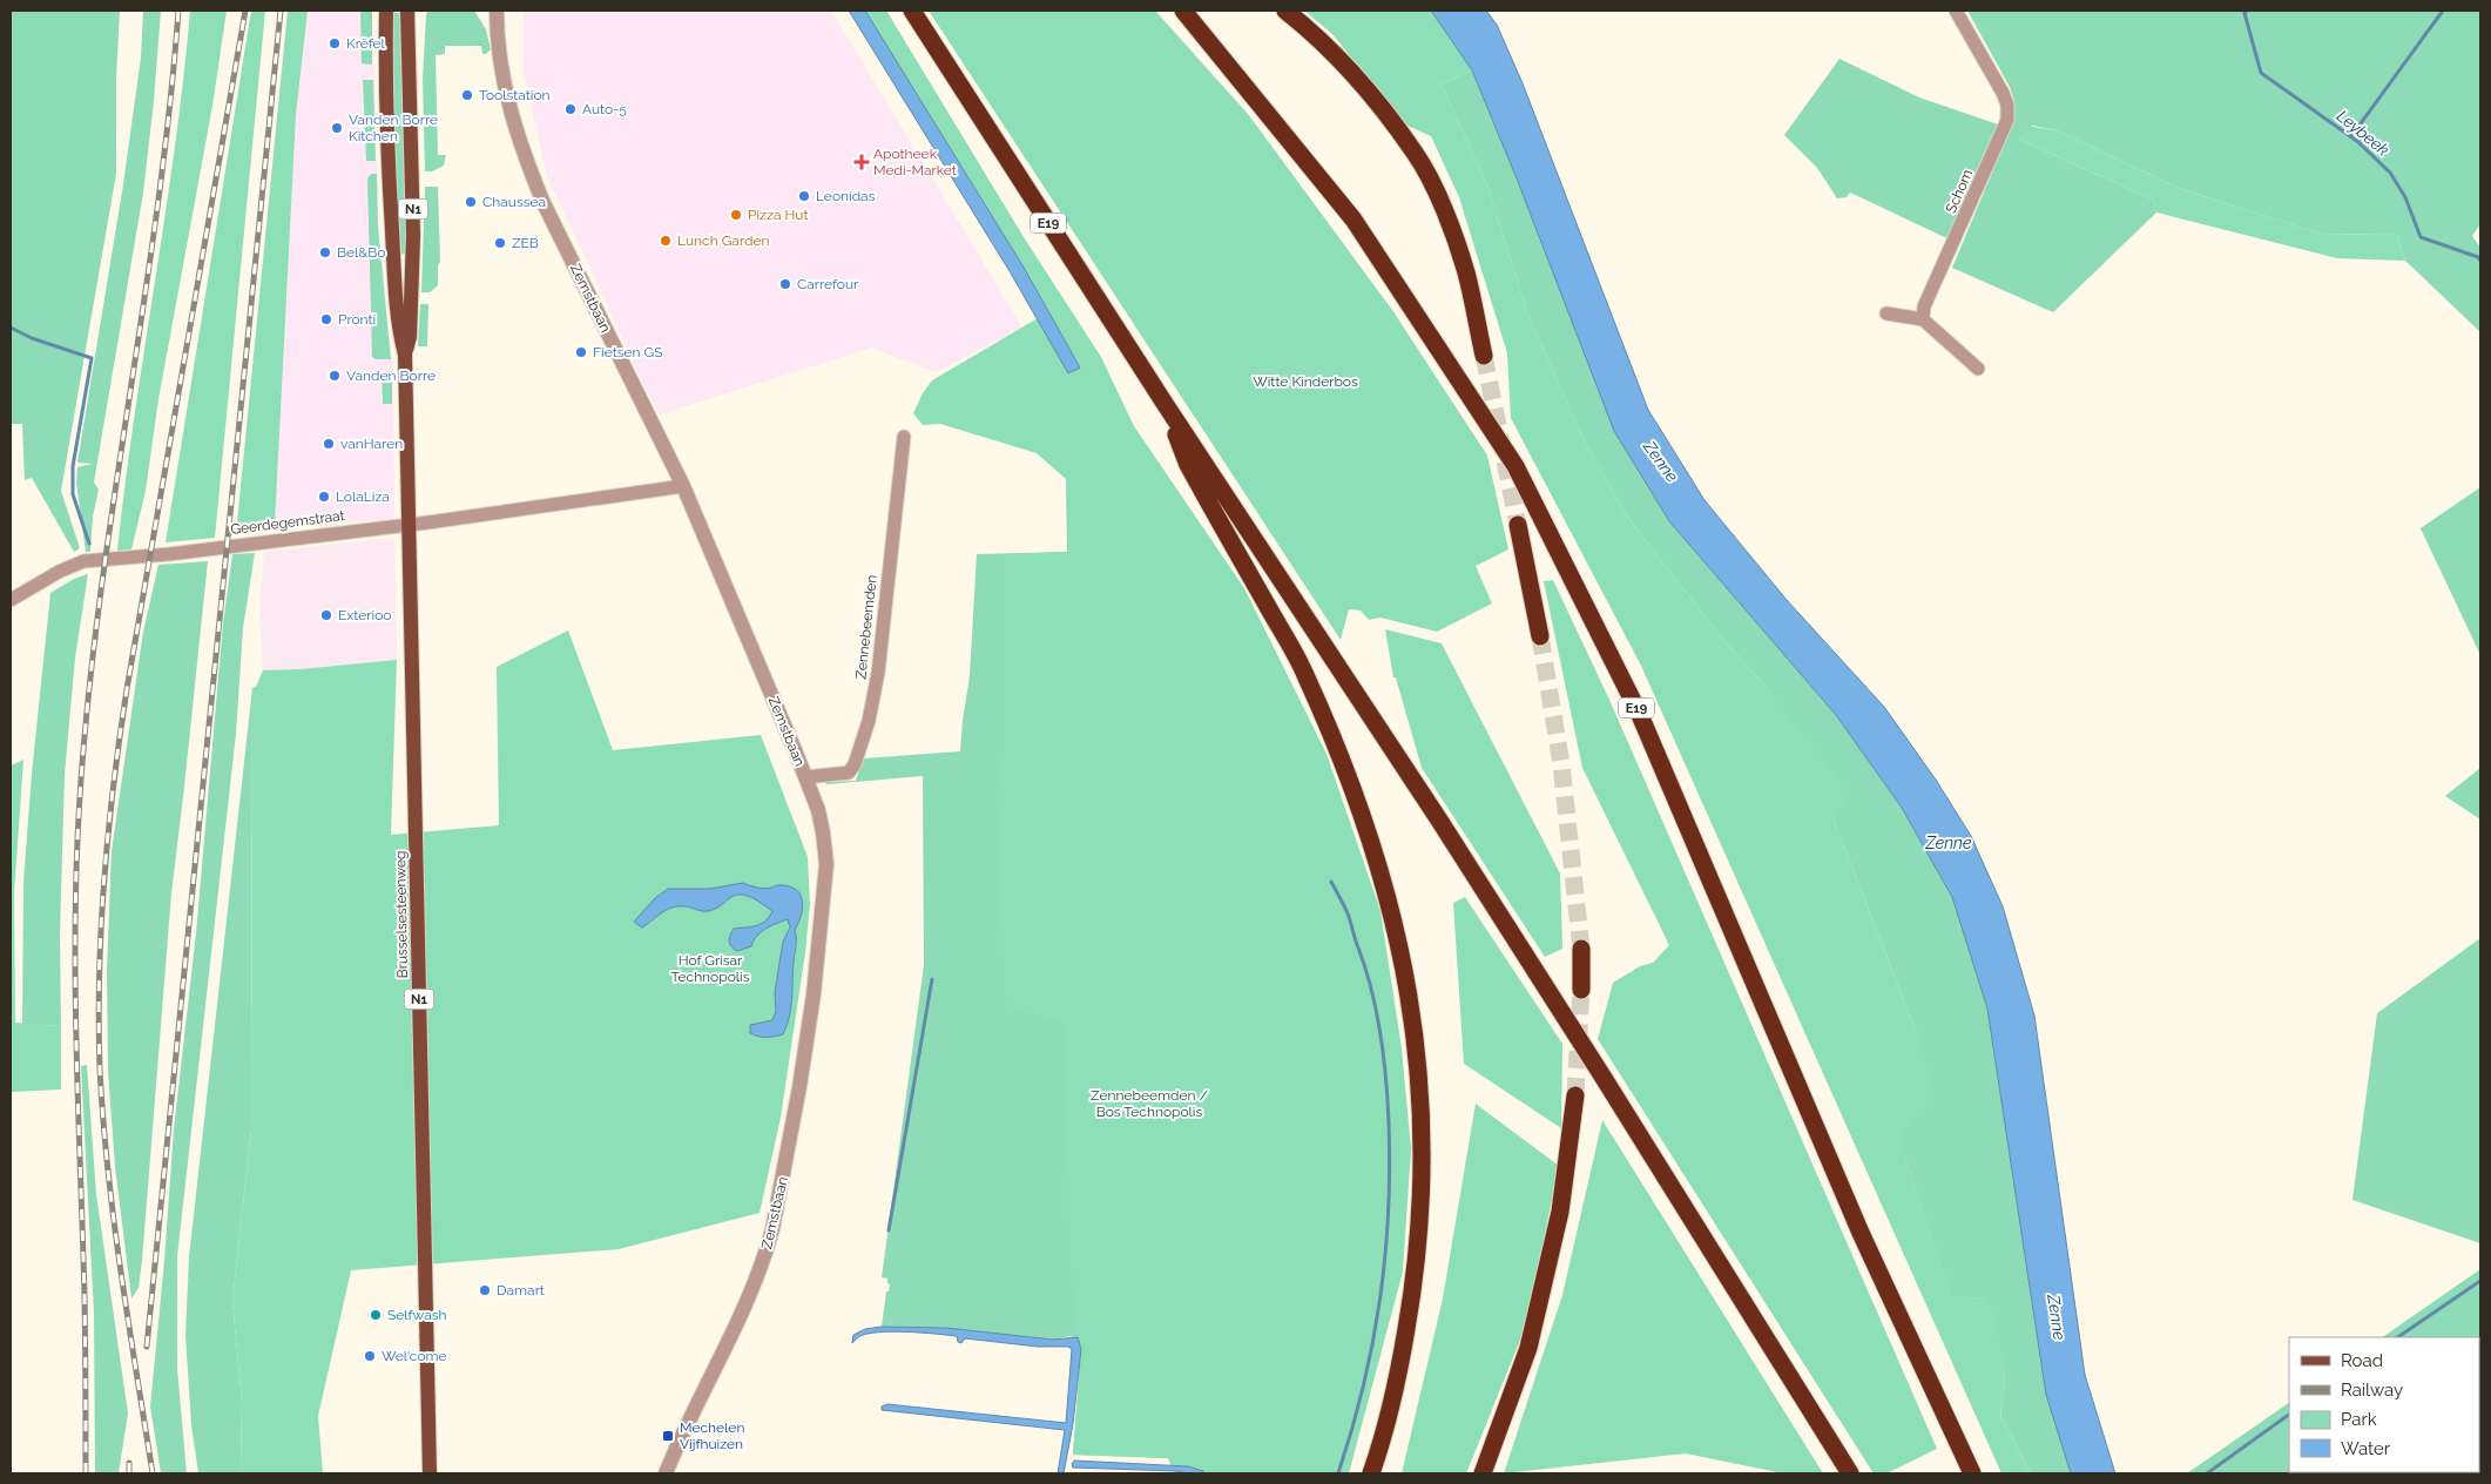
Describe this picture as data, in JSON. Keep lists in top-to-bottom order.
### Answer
{
  "streets": {
    "highway": ["E19"],
    "main road": ["N1", "Brusselsesteenweg"],
    "street": [
      "Schom",
      "Zemstbaan",
      "Geerdegemstraat",
      "Zennebeemden"
    ]
  },
  "crossings": [
    ["Zemstbaan", "Geerdegemstraat"],
    ["Zemstbaan", "Zennebeemden"],
    ["Geerdegemstraat", "Brusselsesteenweg"]
  ],
  "water": ["Leybeek", "Zenne"],
  "parks": ["Witte Kinderbos", "Hof Grisar Technopolis", "Zennebeemden / Bos Technopolis"],
  "places": {
    "other": [
      "Krëfel",
      "Toolstation",
      "Auto-5",
      "Vanden Borre Kitchen",
      "Leonidas",
      "Chaussea",
      "Pizza Hut",
      "Lunch Garden",
      "ZEB",
      "Bel&Bo",
      "Carrefour",
      "Pronti",
      "Fietsen GS",
      "Vanden Borre",
      "vanHaren",
      "LolaLiza",
      "Exterioo",
      "Damart",
      "Selfwash",
      "Wel'come"
    ],
    "health": ["Apotheek Medi-Market"],
    "transit": ["Mechelen Vijfhuizen"]
  },
  "legend": [
    "Road",
    "Railway",
    "Park",
    "Water"
  ]
}
